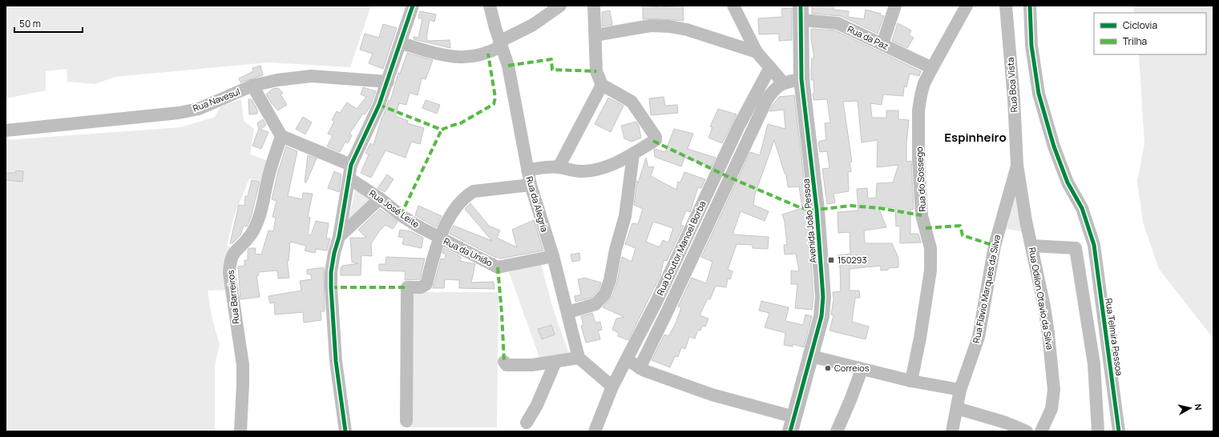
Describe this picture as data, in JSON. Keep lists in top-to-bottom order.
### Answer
{
  "streets": {
    "main road": ["Avenida João Pessoa"],
    "street": [
      "Rua da Paz",
      "Rua Boa Vista",
      "Rua Navesul",
      "Rua do Sossego",
      "Rua da Alegria",
      "Rua José Leite",
      "Rua Doutor Manoel Borba",
      "Rua da União",
      "Rua Flavio Marques da Silva",
      "Rua Barreiros",
      "Rua Odilon Otavio da Silva",
      "Rua Telmira Pessoa"
    ]
  },
  "crossings": [
    ["Rua da Paz", "Rua do Sossego"],
    ["Rua da Paz", "Avenida João Pessoa"],
    ["Rua Boa Vista", "Rua Flavio Marques da Silva"],
    ["Rua Boa Vista", "Rua Odilon Otavio da Silva"],
    ["Rua da Alegria", "Rua da União"],
    ["Rua José Leite", "Rua da União"],
    ["Rua Flavio Marques da Silva", "Rua Odilon Otavio da Silva"]
  ],
  "districts": ["Espinheiro"],
  "places": {
    "transit": ["150293"],
    "other": ["Correios"]
  },
  "legend": ["Ciclovia", "Trilha"],
  "scale_bar": "50 m",
  "north": "right"
}
